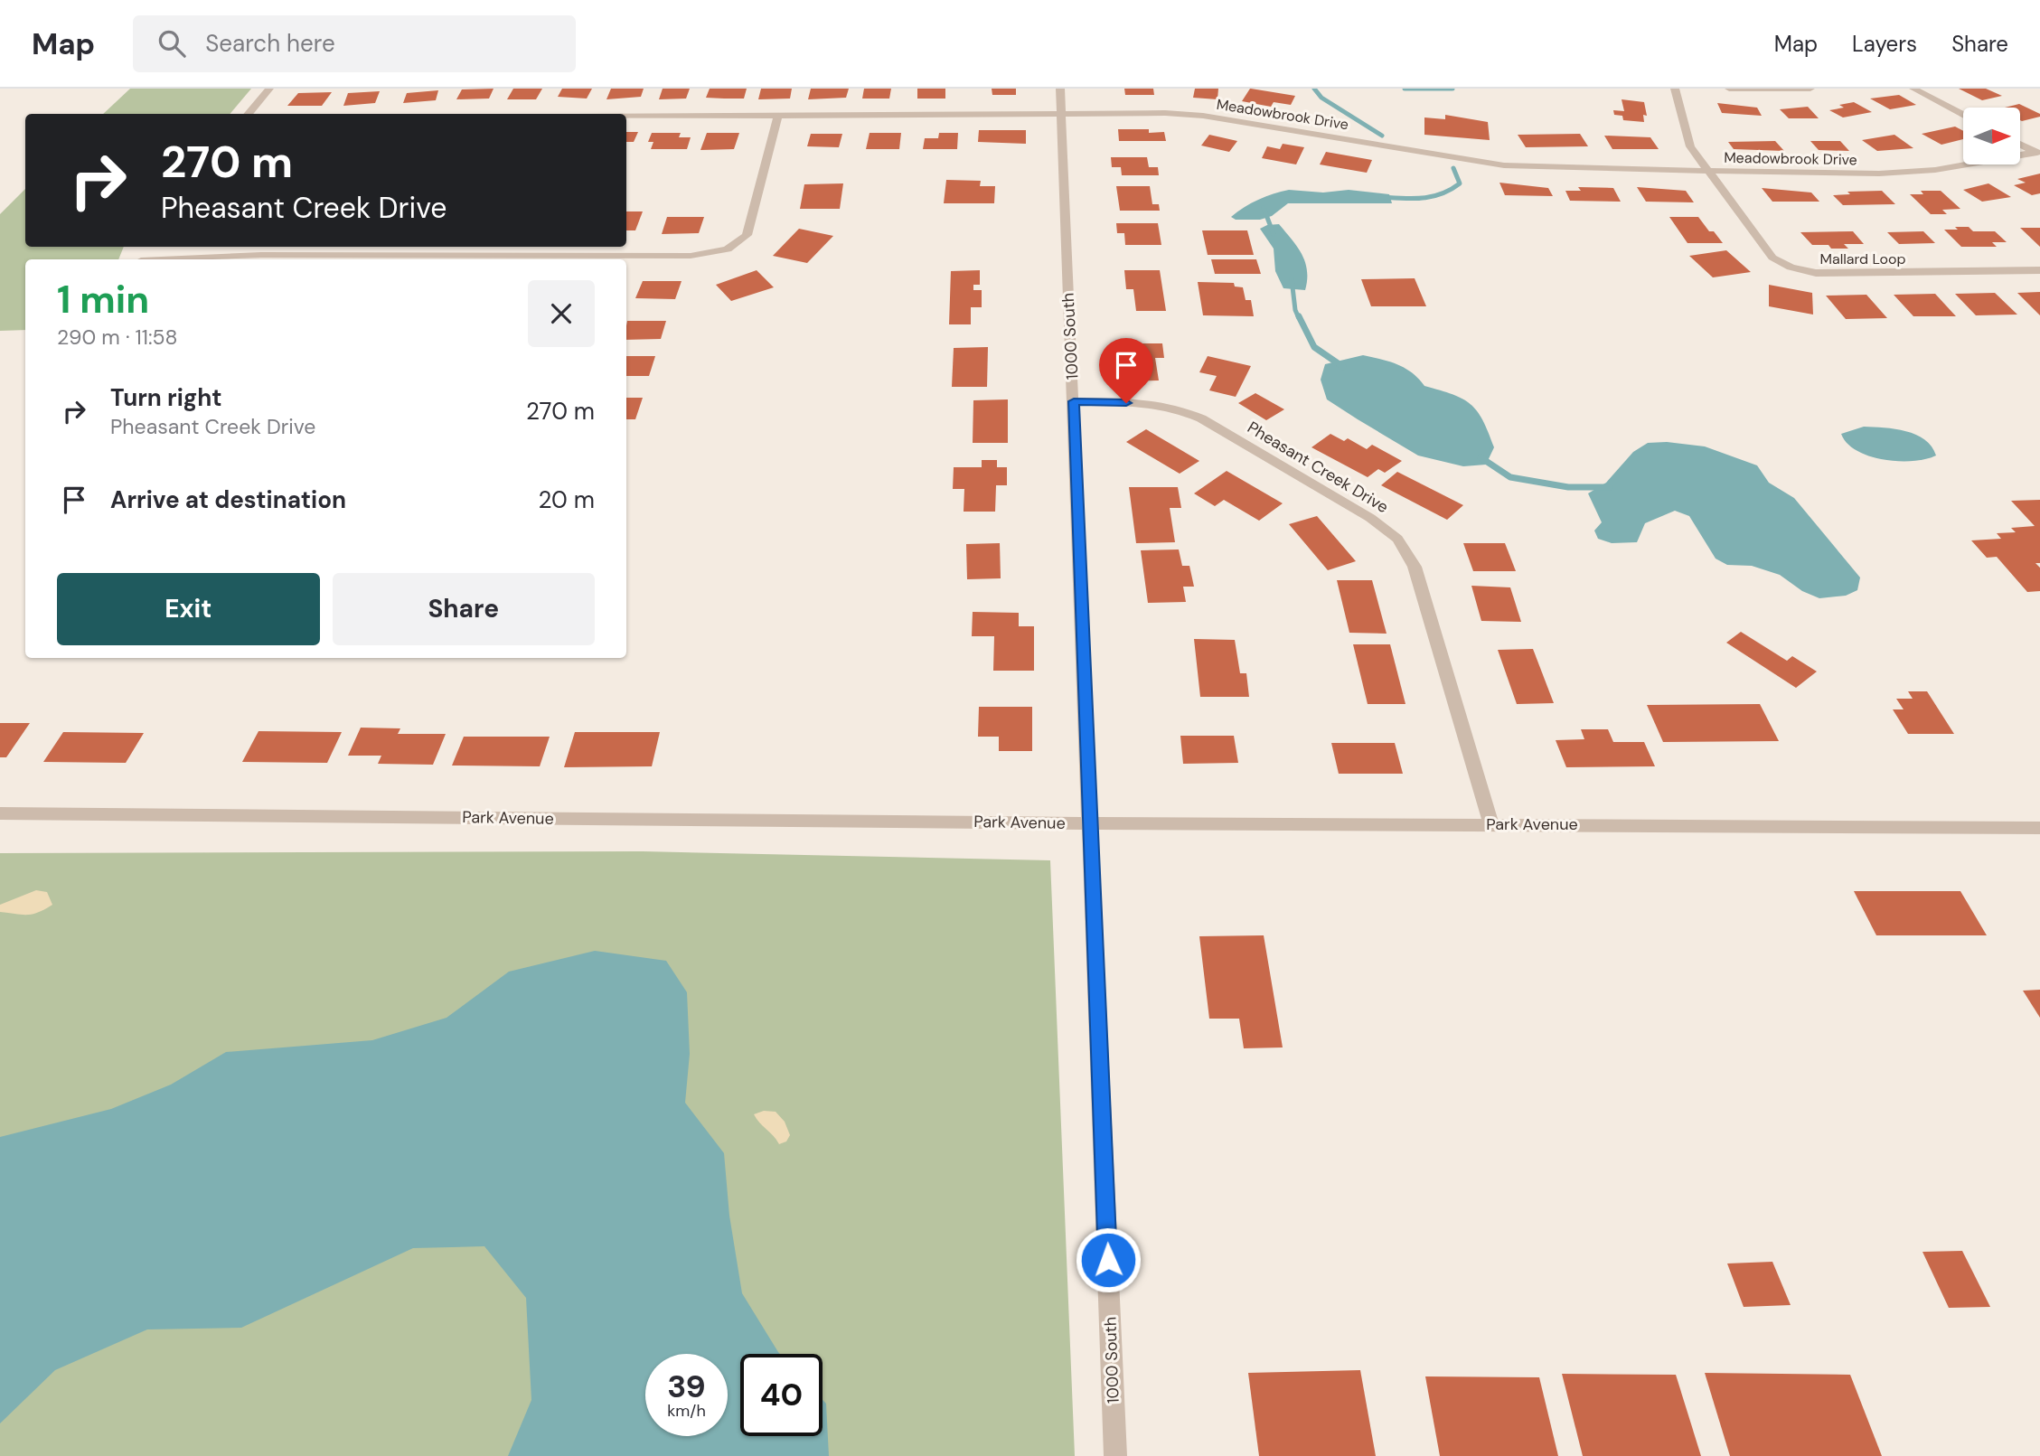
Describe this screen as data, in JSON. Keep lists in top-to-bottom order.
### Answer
{
  "streets": {
    "street": [
      "Meadowbrook Drive",
      "Mallard Loop",
      "1000 South",
      "Pheasant Creek Drive",
      "Park Avenue"
    ]
  },
  "crossings": [
    ["Meadowbrook Drive", "Mallard Loop"],
    ["Meadowbrook Drive", "1000 South"],
    ["1000 South", "Pheasant Creek Drive"],
    ["1000 South", "Park Avenue"],
    ["Pheasant Creek Drive", "Park Avenue"]
  ],
  "north": "right",
  "page": {
    "header": "Map",
    "search": "Search here",
    "nav": ["Map", "Layers", "Share"],
    "turn": ["270 m", "Pheasant Creek Drive"],
    "heading": ["1 min", "290 m · 11:58"],
    "list": [
      {
        "name": "Turn right",
        "note": "Pheasant Creek Drive",
        "value": "270 m"
      },
      {
        "name": "Arrive at destination",
        "value": "20 m"
      }
    ],
    "buttons": ["Exit", "Share"],
    "speed": "39 km/h",
    "limit": "40"
  }
}
